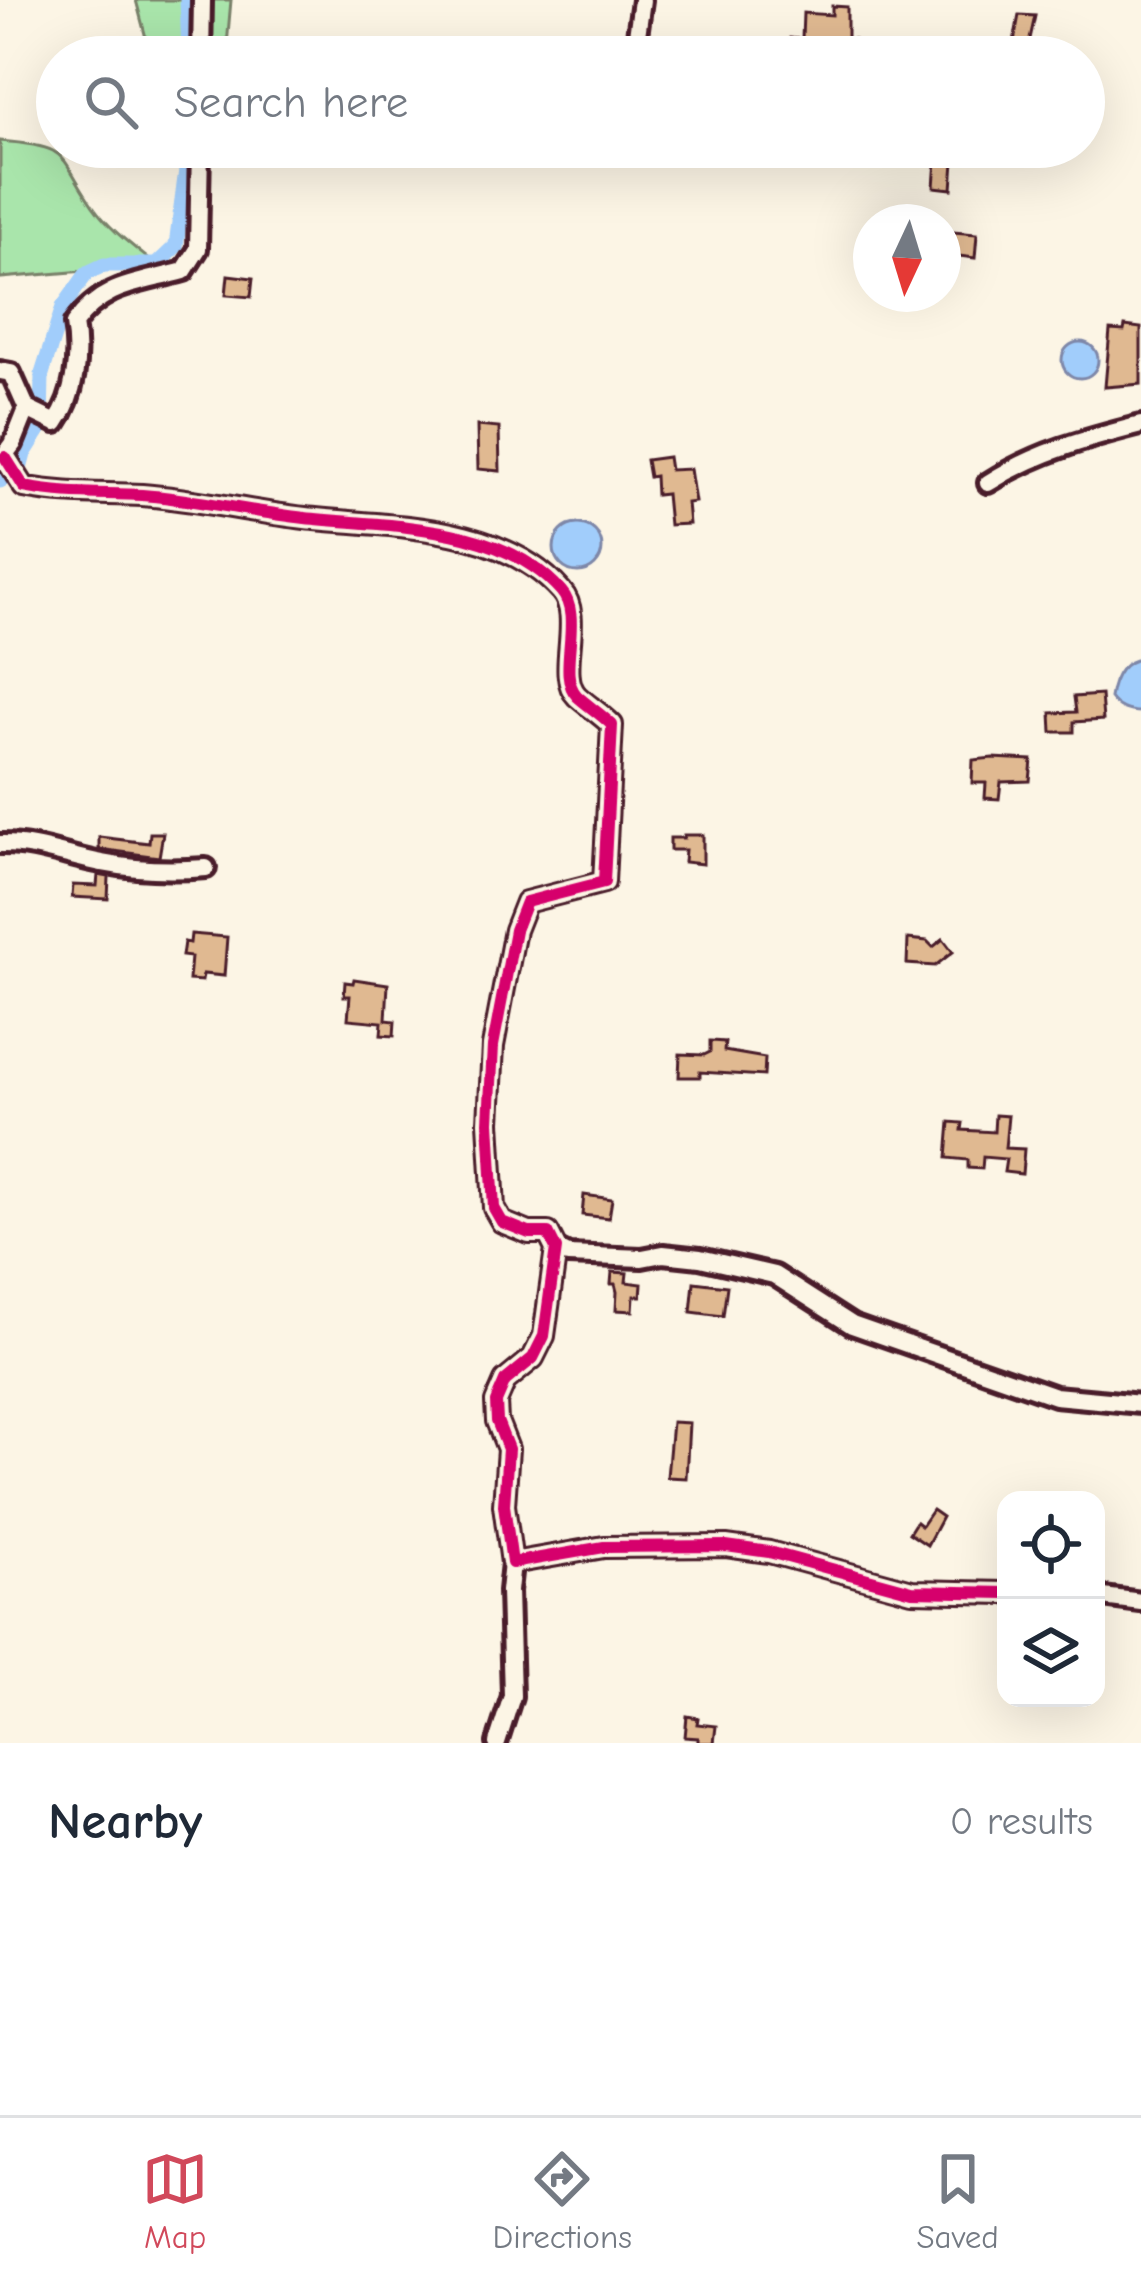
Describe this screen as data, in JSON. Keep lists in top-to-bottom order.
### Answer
{
  "north": "bottom",
  "page": {
    "search": "Search here",
    "heading": ["Nearby", "0 results"],
    "nav": ["Map", "Directions", "Saved"]
  }
}
